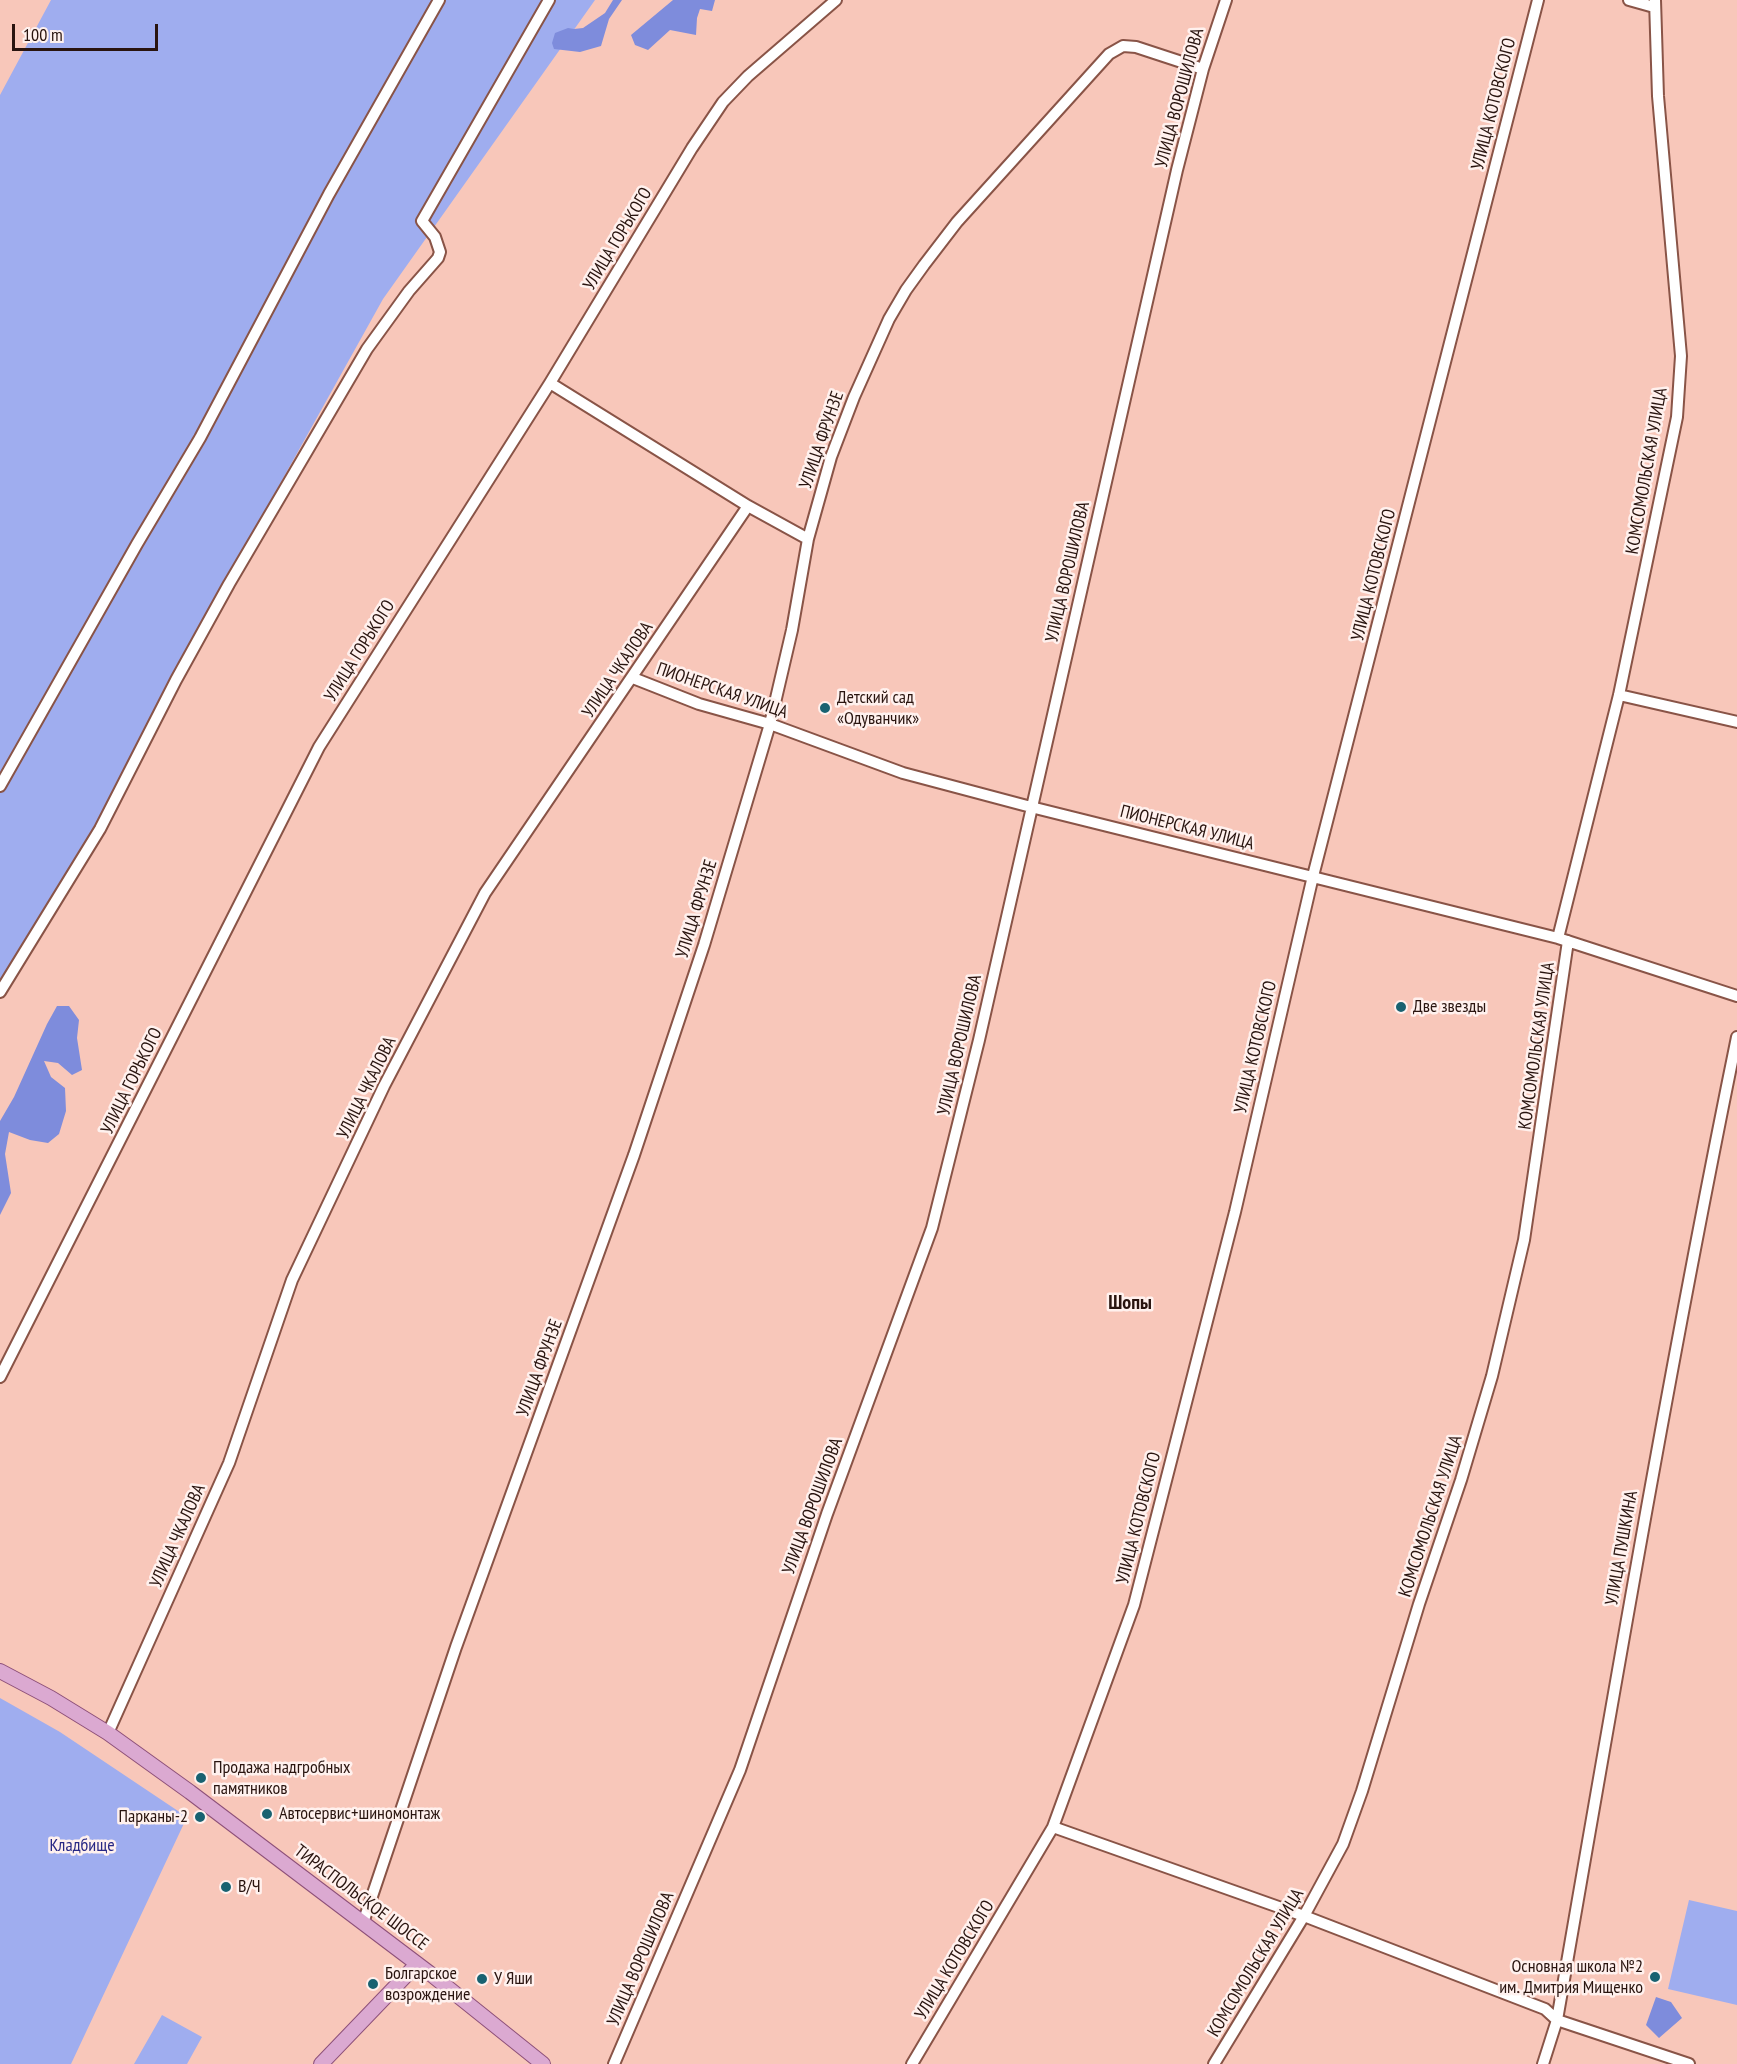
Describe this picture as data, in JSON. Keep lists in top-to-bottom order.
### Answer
{
  "streets": {
    "main road": ["ТИРАСПОЛЬСКОЕ ШОССЕ"],
    "street": [
      "УЛИЦА ВОРОШИЛОВА",
      "УЛИЦА КОТОВСКОГО",
      "УЛИЦА ГОРЬКОГО",
      "УЛИЦА ФРУНЗЕ",
      "КОМСОМОЛЬСКАЯ УЛИЦА",
      "УЛИЦА ЧКАЛОВА",
      "ПИОНЕРСКАЯ УЛИЦА",
      "УЛИЦА ПУШКИНА"
    ]
  },
  "crossings": [
    ["УЛИЦА ВОРОШИЛОВА", "УЛИЦА ФРУНЗЕ"],
    ["УЛИЦА ВОРОШИЛОВА", "ПИОНЕРСКАЯ УЛИЦА"],
    ["УЛИЦА КОТОВСКОГО", "ПИОНЕРСКАЯ УЛИЦА"],
    ["УЛИЦА ФРУНЗЕ", "ПИОНЕРСКАЯ УЛИЦА"],
    ["УЛИЦА ФРУНЗЕ", "ТИРАСПОЛЬСКОЕ ШОССЕ"],
    ["КОМСОМОЛЬСКАЯ УЛИЦА", "ПИОНЕРСКАЯ УЛИЦА"],
    ["УЛИЦА ЧКАЛОВА", "ПИОНЕРСКАЯ УЛИЦА"],
    ["УЛИЦА ЧКАЛОВА", "ТИРАСПОЛЬСКОЕ ШОССЕ"]
  ],
  "districts": ["Шопы"],
  "parks": ["Кладбище"],
  "places": [
    "Детский сад «Одуванчик»",
    "Две звезды",
    "Продажа надгробных памятников",
    "Автосервис+шиномонтаж",
    "Парканы-2",
    "В/Ч",
    "Основная школа №2 им. Дмитрия Мищенко",
    "У Яши",
    "Болгарское возрождение"
  ],
  "scale_bar": "100 m"
}
